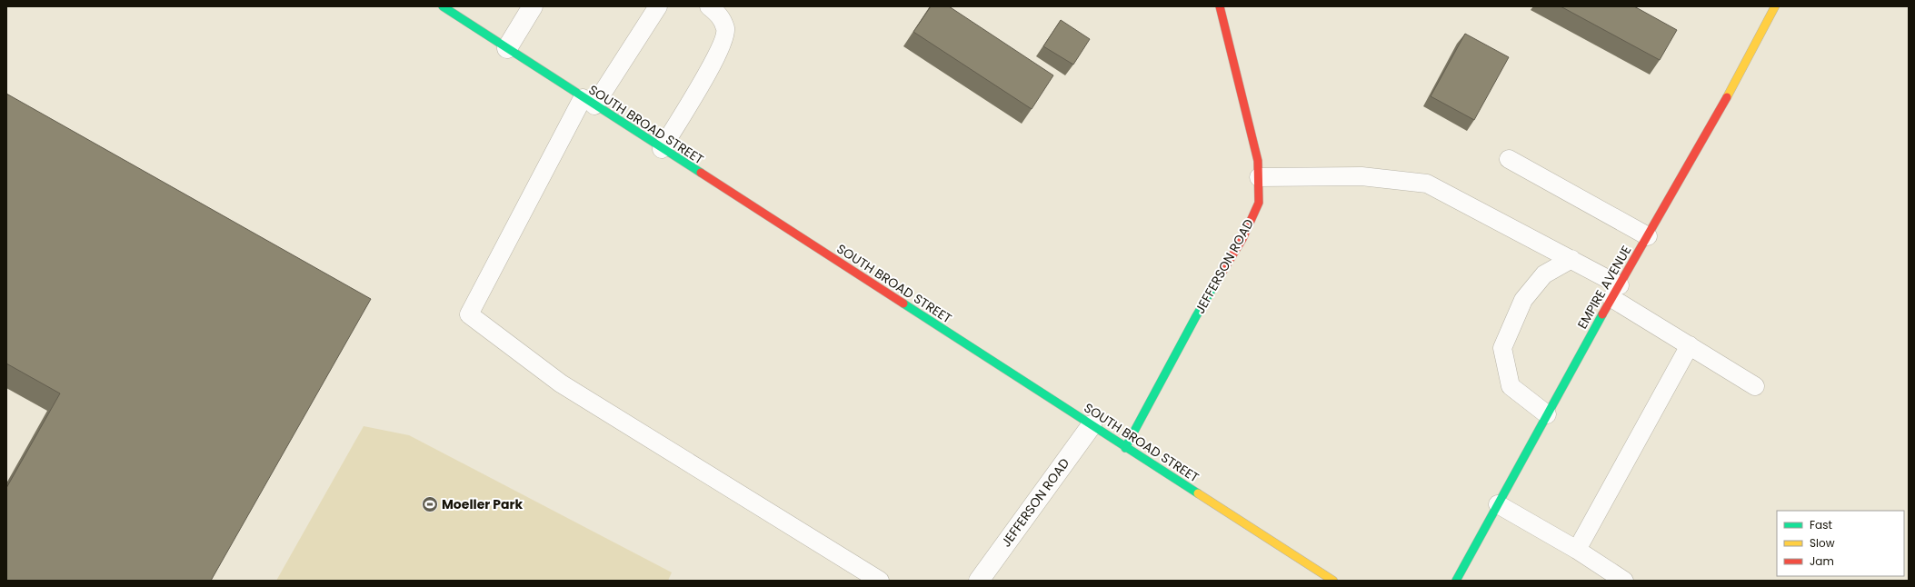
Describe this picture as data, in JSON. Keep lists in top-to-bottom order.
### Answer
{
  "streets": {
    "street": ["SOUTH BROAD STREET", "JEFFERSON ROAD", "EMPIRE AVENUE"]
  },
  "crossings": [
    ["SOUTH BROAD STREET", "JEFFERSON ROAD"]
  ],
  "places": {
    "sports": ["Moeller Park"]
  },
  "legend": ["Fast", "Slow", "Jam"]
}
